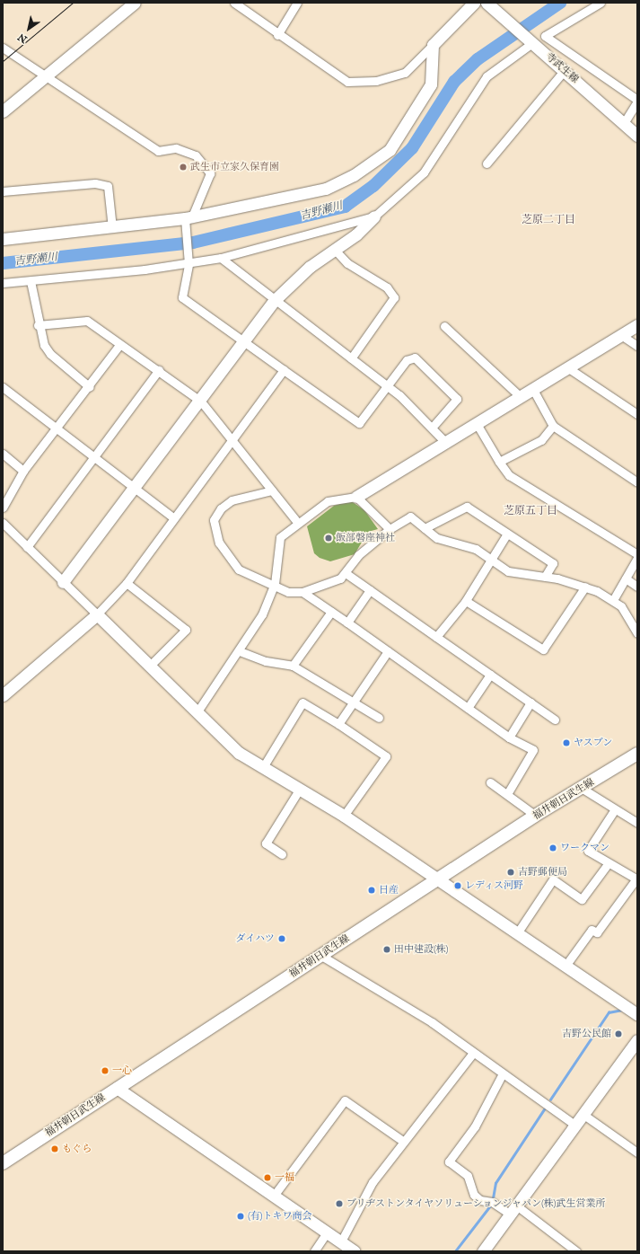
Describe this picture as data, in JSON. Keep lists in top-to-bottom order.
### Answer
{
  "streets": {
    "main road": ["福井朝日武生線"],
    "street": ["寺武生線"]
  },
  "districts": ["芝原二丁目", "芝原五丁目"],
  "water": ["吉野瀬川"],
  "places": [
    "武生市立家久保育園",
    "飯部磐座神社",
    "ヤスブン",
    "ワークマン",
    "吉野郵便局",
    "レディス河野",
    "日産",
    "ダイハツ",
    "田中建設(株)",
    "吉野公民館",
    "一心",
    "もぐら",
    "一福",
    "ブリヂストンタイヤソリューションジャパン(株)武生営業所",
    "(有)トキワ商会"
  ],
  "north": "bottom left"
}
